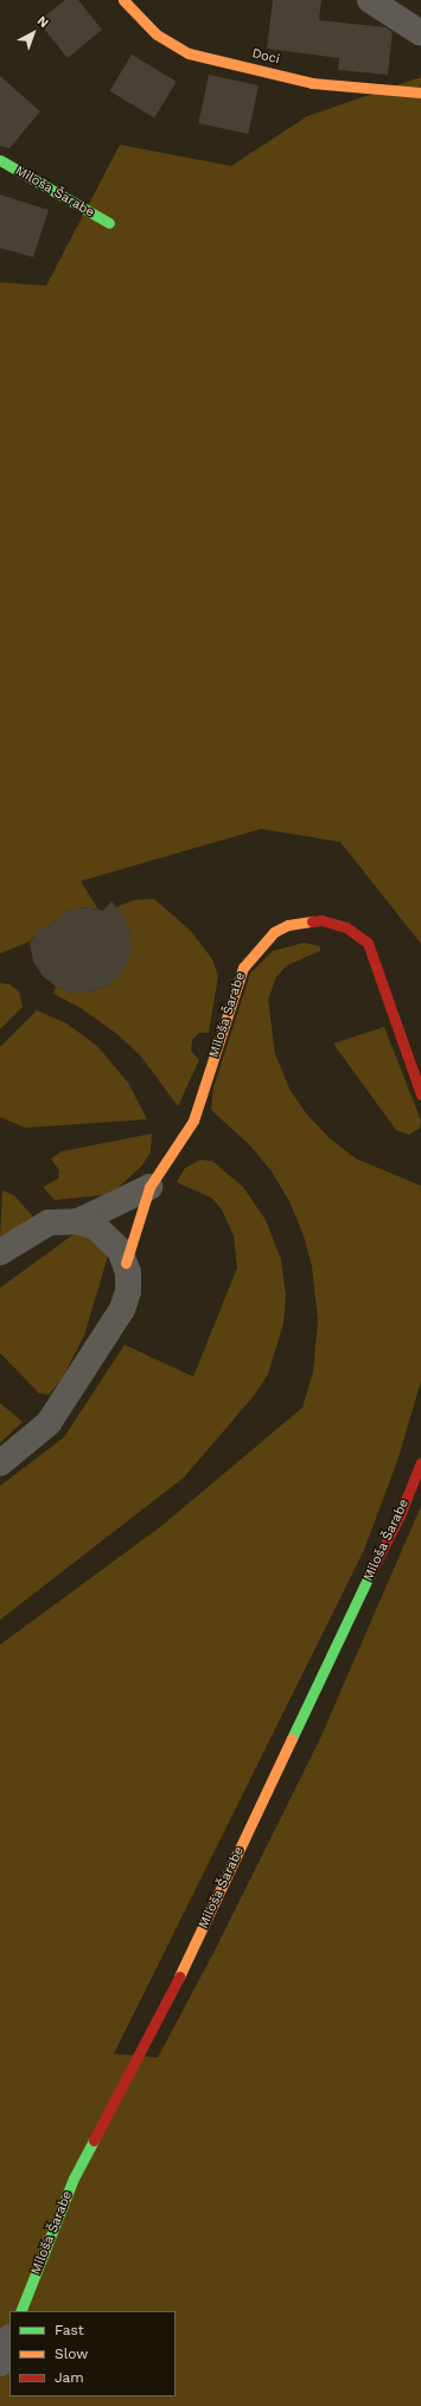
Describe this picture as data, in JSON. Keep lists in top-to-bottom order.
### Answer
{
  "streets": {
    "street": ["Doci", "Miloša Šarabe"]
  },
  "legend": ["Fast", "Slow", "Jam"],
  "north": "top right"
}
